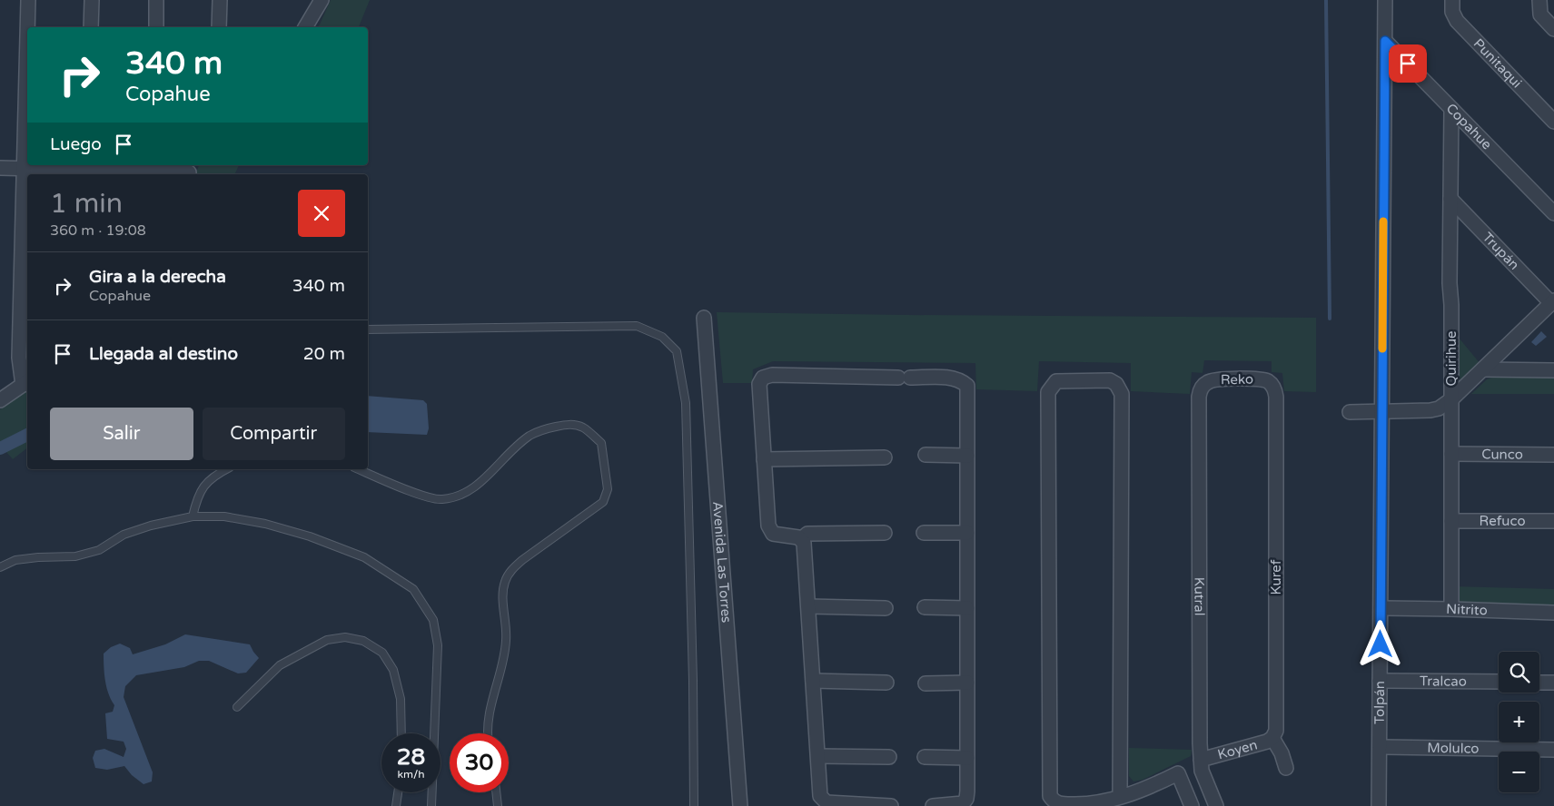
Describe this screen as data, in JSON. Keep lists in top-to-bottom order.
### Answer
{
  "streets": {
    "street": [
      "Punitaqui",
      "Copahue",
      "Trupán",
      "Quirihue",
      "Reko",
      "Cunco",
      "Refuco",
      "Avenida Las Torres",
      "Kuref",
      "Kutral",
      "Nitrito",
      "Tralcao",
      "Tolpán",
      "Molulco",
      "Koyen"
    ]
  },
  "crossings": [
    ["Copahue", "Quirihue"],
    ["Copahue", "Tolpán"],
    ["Trupán", "Quirihue"],
    ["Quirihue", "Cunco"],
    ["Quirihue", "Refuco"],
    ["Quirihue", "Nitrito"],
    ["Reko", "Kuref"],
    ["Reko", "Kutral"],
    ["Kuref", "Koyen"],
    ["Kutral", "Koyen"],
    ["Nitrito", "Tolpán"],
    ["Tralcao", "Tolpán"],
    ["Tolpán", "Molulco"]
  ],
  "page": {
    "turn": ["340 m", "Copahue"],
    "then": "Luego",
    "heading": ["1 min", "360 m · 19:08"],
    "list": [
      {
        "name": "Gira a la derecha",
        "note": "Copahue",
        "value": "340 m"
      },
      {
        "name": "Llegada al destino",
        "value": "20 m"
      }
    ],
    "buttons": ["Salir", "Compartir"],
    "map_buttons": ["+", "−"],
    "speed": "28 km/h",
    "limit": "30"
  }
}
